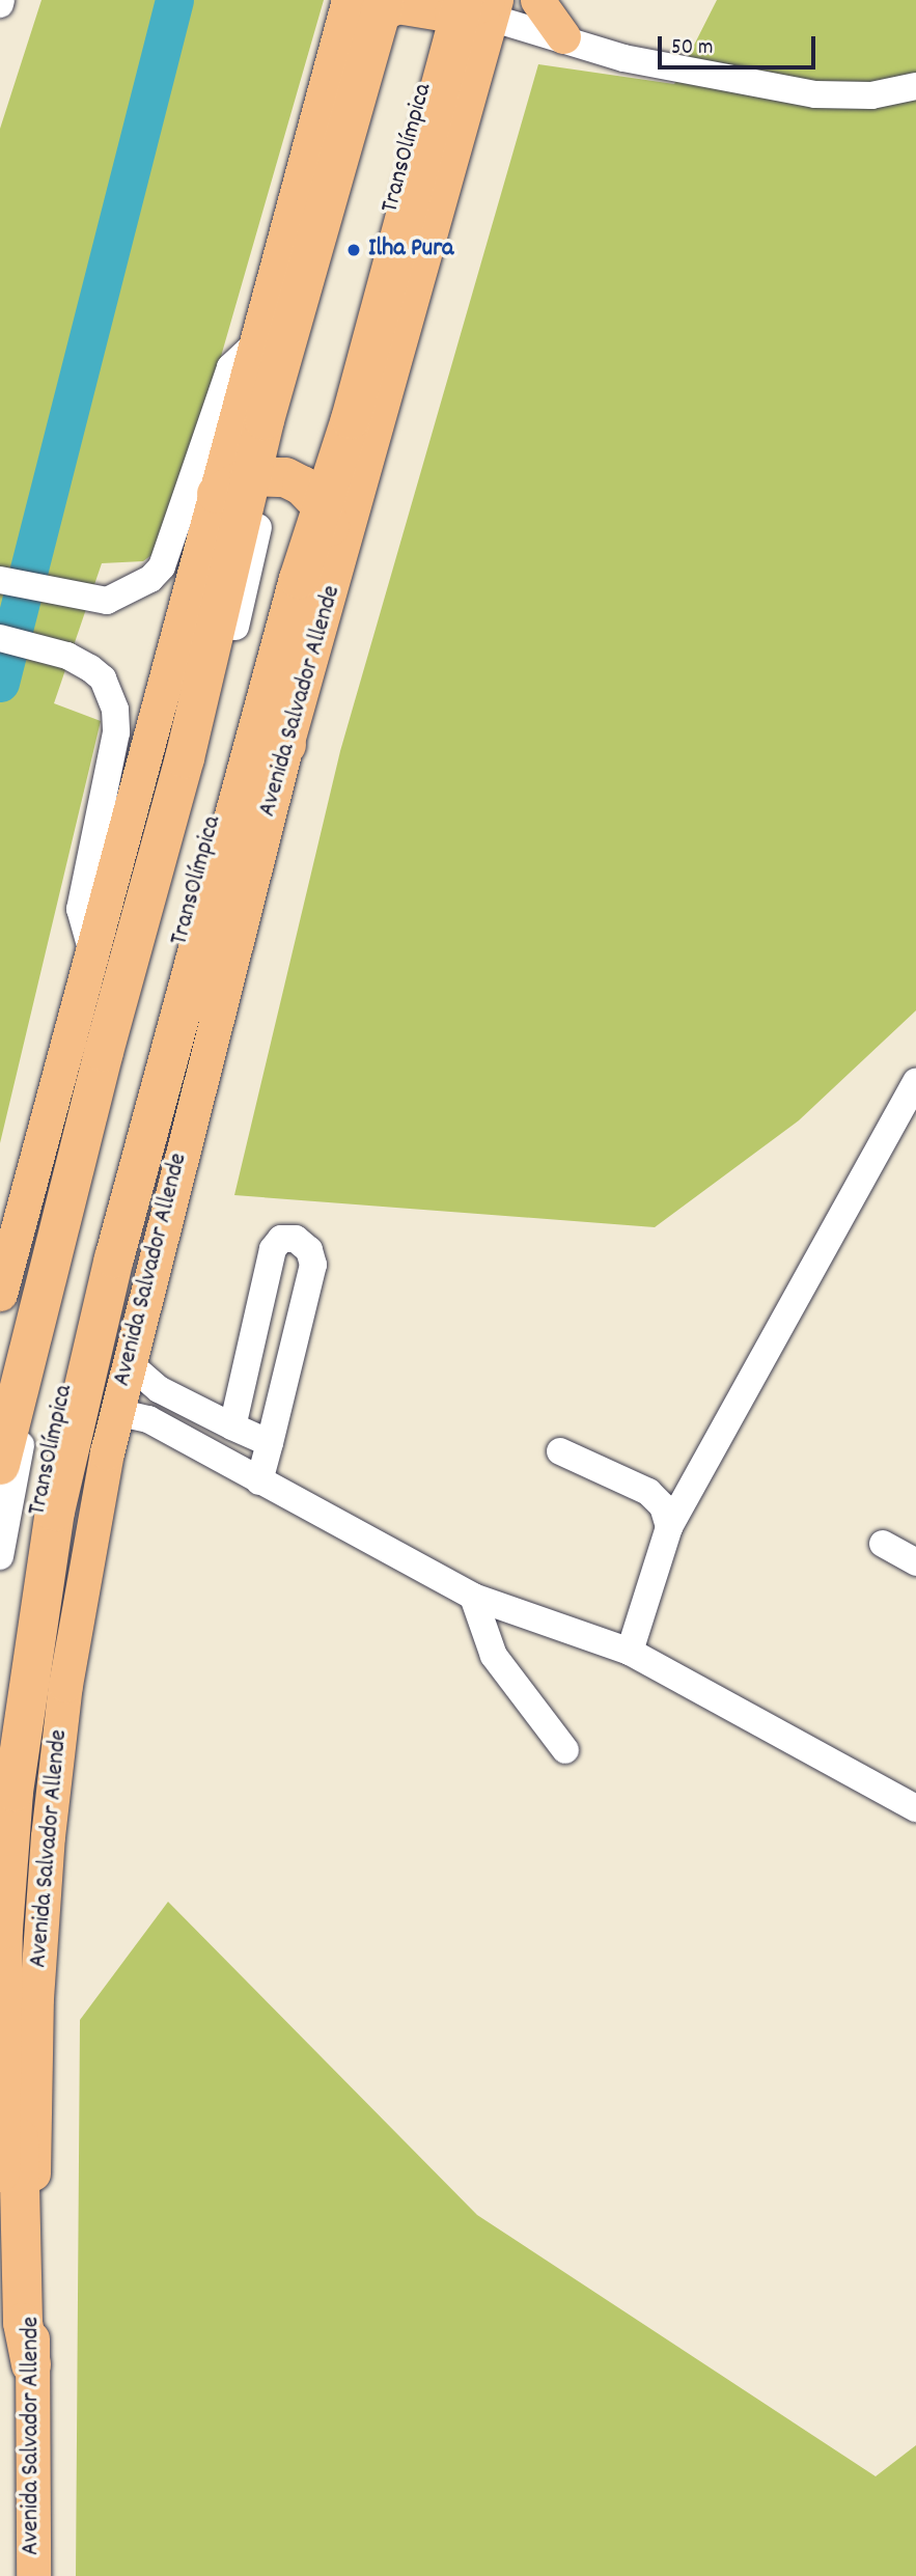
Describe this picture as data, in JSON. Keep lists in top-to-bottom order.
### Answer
{
  "streets": {
    "highway": ["Avenida Salvador Allende"],
    "street": ["TransOlímpica"]
  },
  "crossings": [
    ["TransOlímpica", "Avenida Salvador Allende"]
  ],
  "places": ["Ilha Pura"],
  "scale_bar": "50 m"
}
